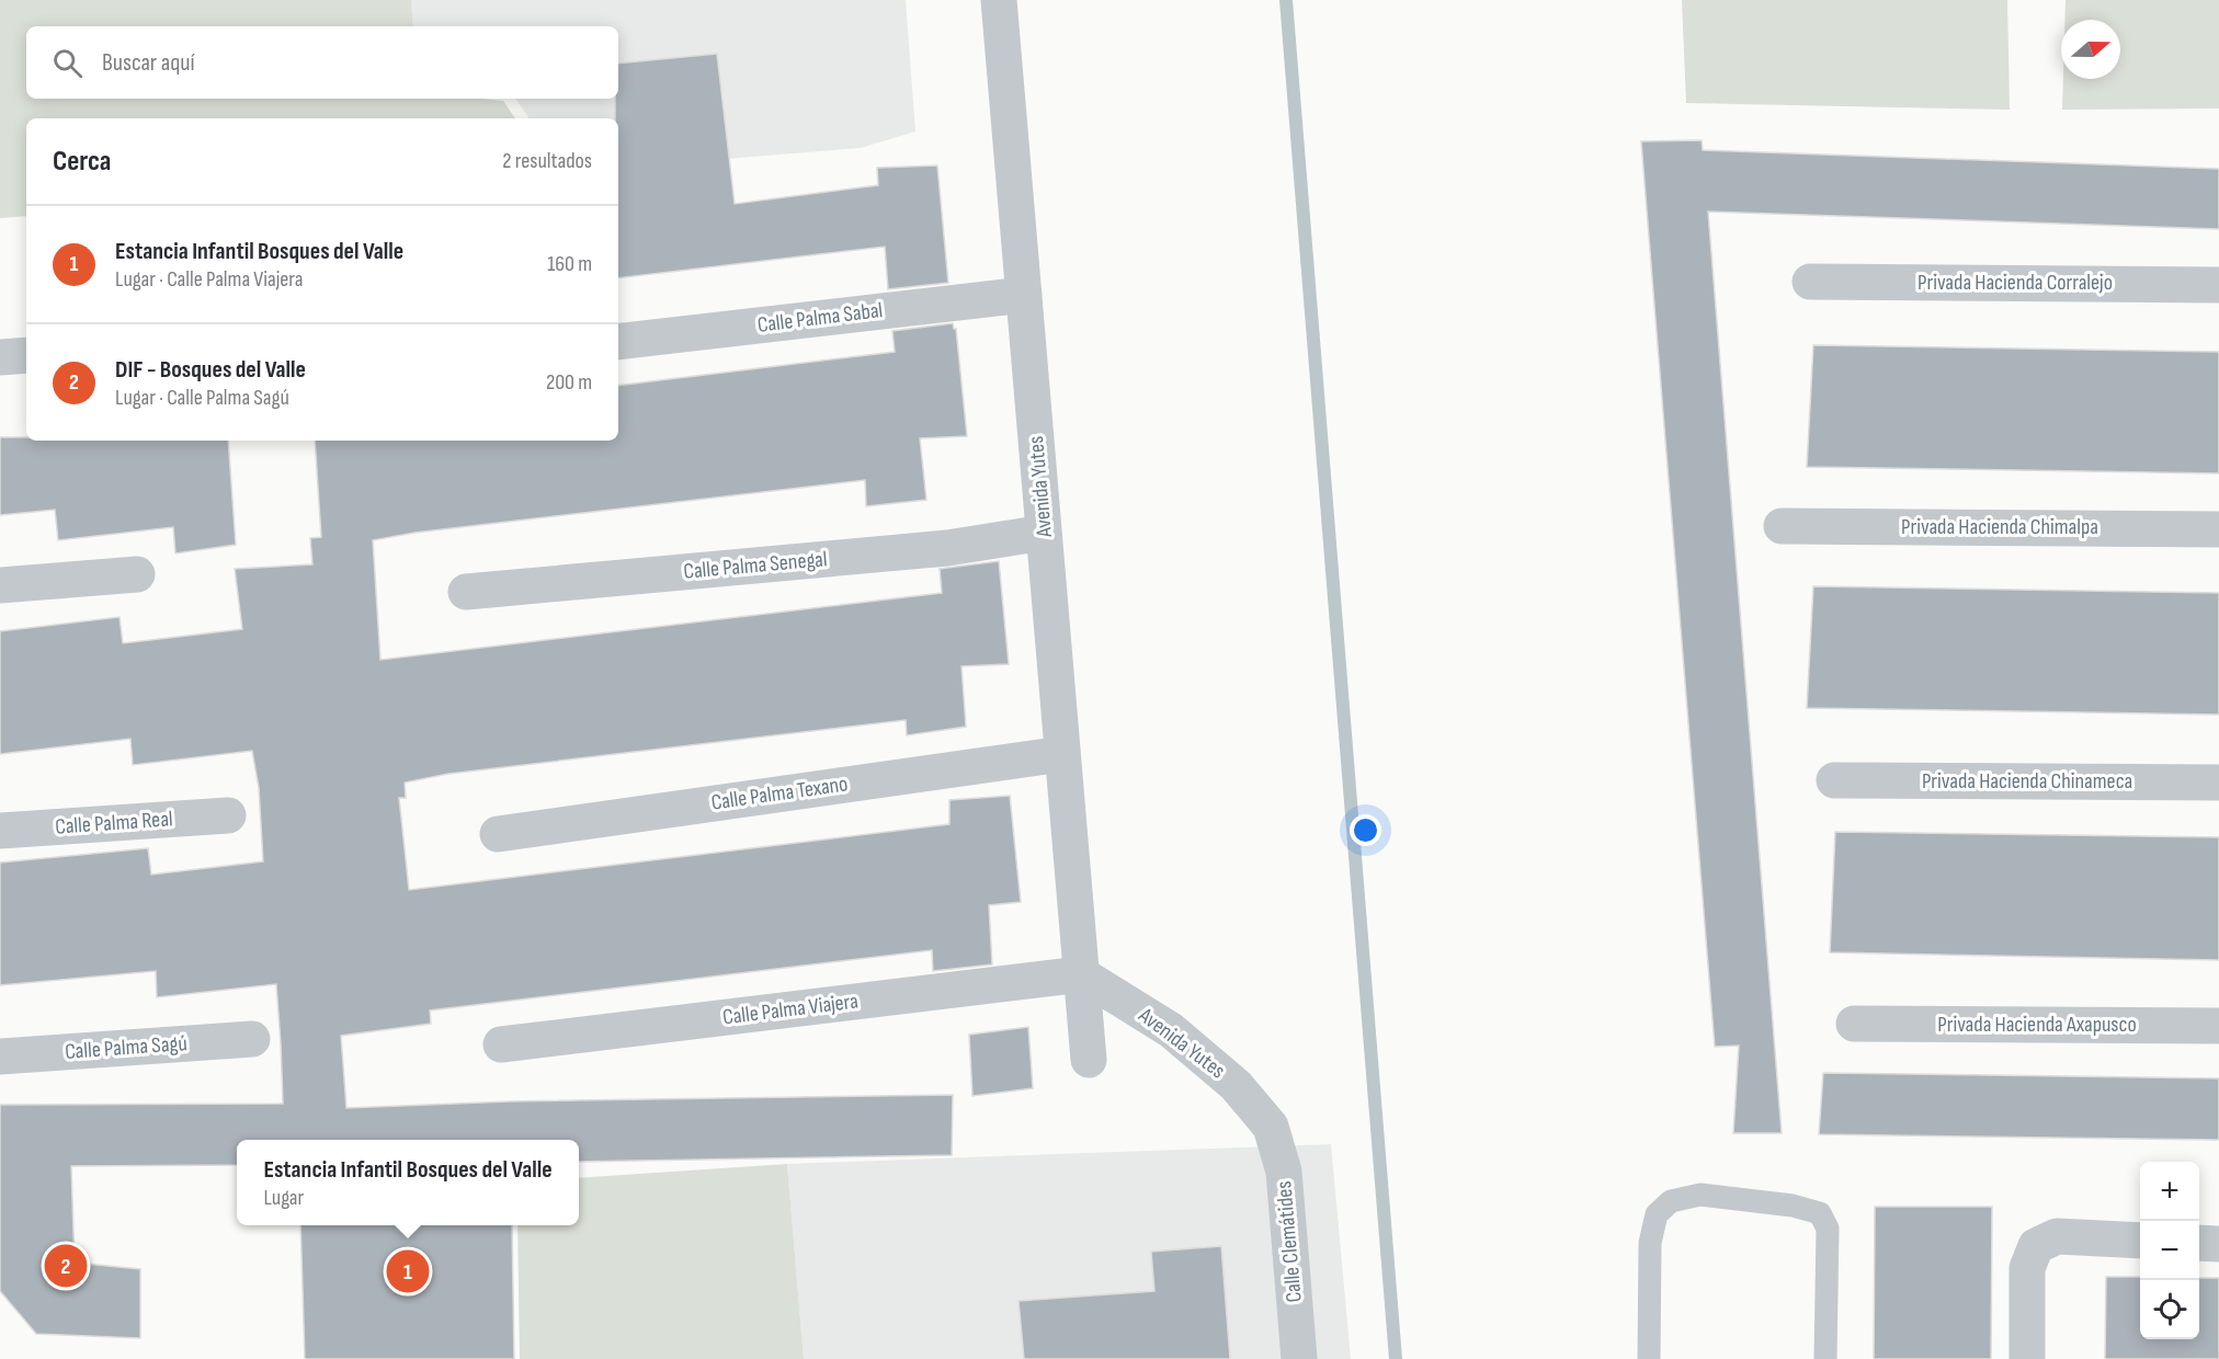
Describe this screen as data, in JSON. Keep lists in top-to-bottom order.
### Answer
{
  "streets": {
    "street": [
      "Privada Hacienda Corralejo",
      "Calle Palma Sabal",
      "Avenida Yutes",
      "Privada Hacienda Chimalpa",
      "Calle Palma Senegal",
      "Privada Hacienda Chinameca",
      "Calle Palma Texano",
      "Calle Palma Real",
      "Calle Palma Viajera",
      "Privada Hacienda Axapusco",
      "Calle Palma Sagú",
      "Calle Clemátides"
    ]
  },
  "crossings": [
    ["Calle Palma Sabal", "Avenida Yutes"],
    ["Avenida Yutes", "Calle Palma Senegal"],
    ["Avenida Yutes", "Calle Palma Texano"],
    ["Avenida Yutes", "Calle Palma Viajera"],
    ["Avenida Yutes", "Calle Clemátides"]
  ],
  "north": "right",
  "page": {
    "search": "Buscar aquí",
    "heading": ["Cerca", "2 resultados"],
    "list": [
      {
        "mark": "1",
        "name": "Estancia Infantil Bosques del Valle",
        "note": "Lugar · Calle Palma Viajera",
        "value": "160 m"
      },
      {
        "mark": "2",
        "name": "DIF - Bosques del Valle",
        "note": "Lugar · Calle Palma Sagú",
        "value": "200 m"
      }
    ],
    "popup": ["Estancia Infantil Bosques del Valle", "Lugar"],
    "map_buttons": ["+", "−"],
    "pins": ["2", "1"]
  }
}
